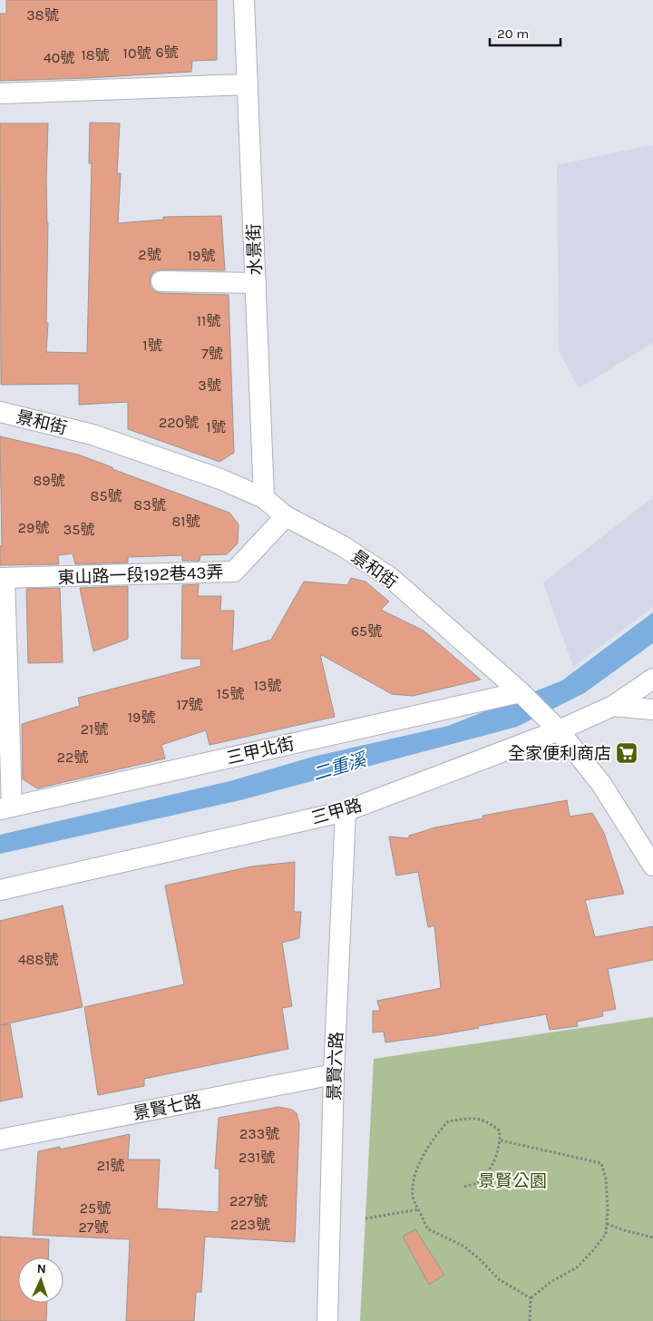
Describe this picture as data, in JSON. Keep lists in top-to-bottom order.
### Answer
{
  "streets": {
    "street": [
      "水景街",
      "景和街",
      "東山路一段192巷43弄",
      "三甲北街",
      "三甲路",
      "景賢六路",
      "景賢七路"
    ]
  },
  "crossings": [
    ["水景街", "景和街"],
    ["景和街", "東山路一段192巷43弄"],
    ["景和街", "三甲北街"],
    ["景和街", "三甲路"],
    ["三甲路", "景賢六路"],
    ["景賢六路", "景賢七路"]
  ],
  "water": ["二重溪"],
  "parks": ["景賢公園"],
  "places": {
    "supermarket": ["全家便利商店"]
  },
  "house_numbers": [
    "38號",
    "6號",
    "10號",
    "18號",
    "40號",
    "2號",
    "19號",
    "11號",
    "1號",
    "7號",
    "3號",
    "220號",
    "1號",
    "89號",
    "85號",
    "83號",
    "81號",
    "29號",
    "35號",
    "65號",
    "13號",
    "15號",
    "17號",
    "19號",
    "21號",
    "22號",
    "488號",
    "233號",
    "231號",
    "21號",
    "227號",
    "25號",
    "223號",
    "27號"
  ],
  "scale_bar": "20 m",
  "north": "top"
}
